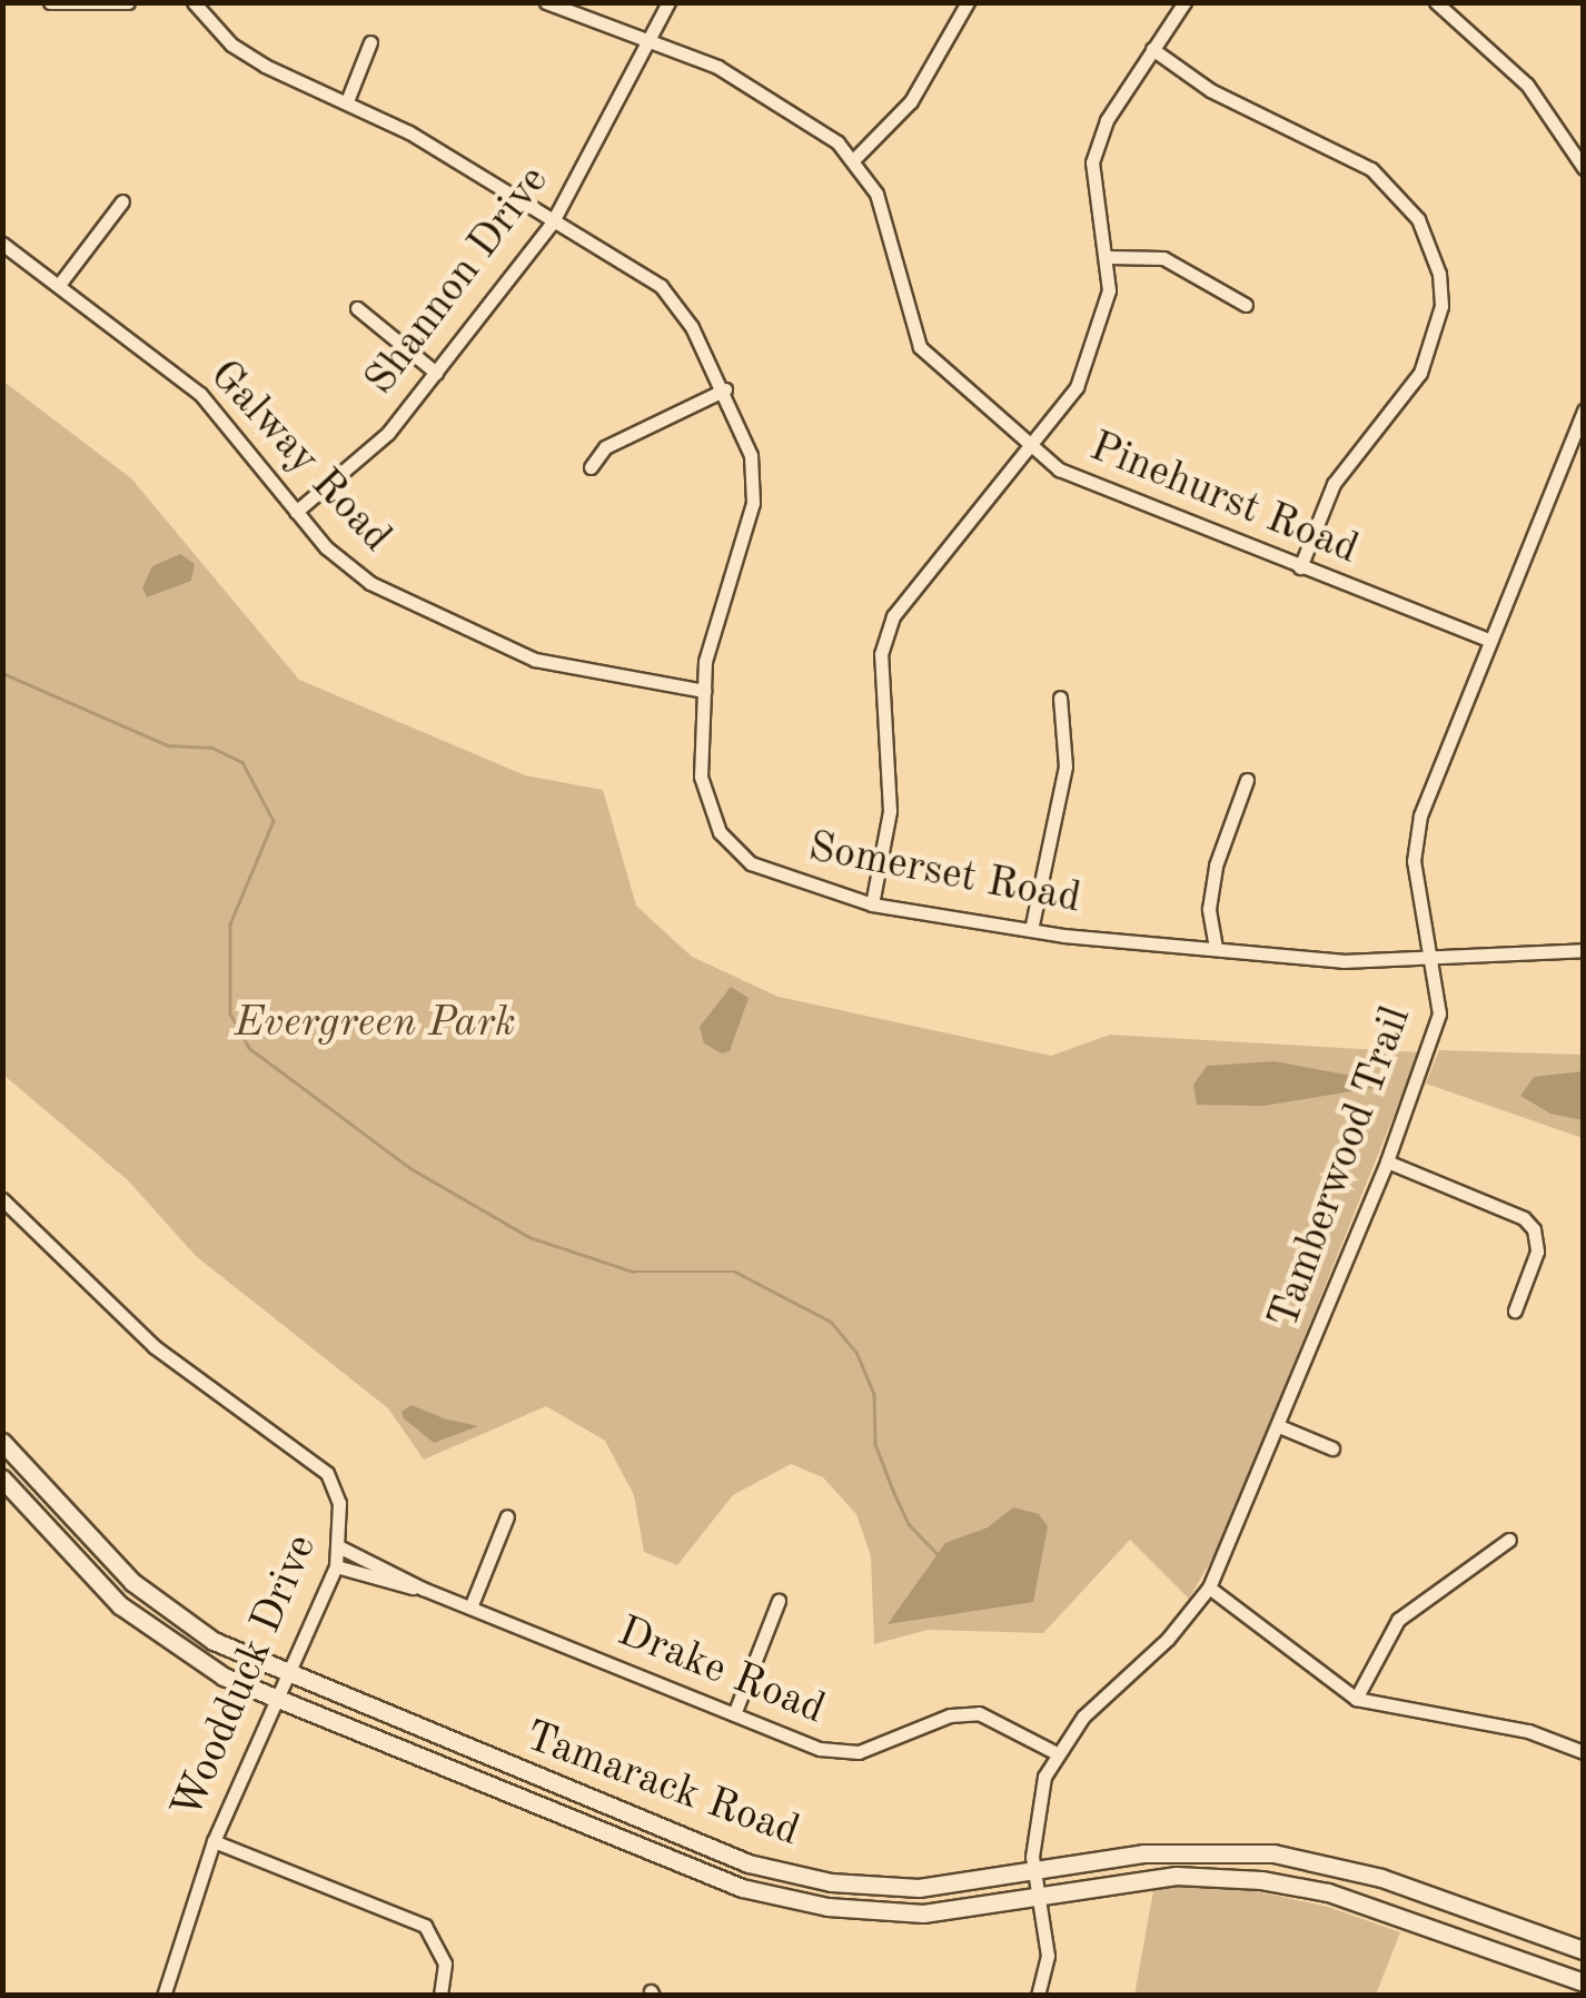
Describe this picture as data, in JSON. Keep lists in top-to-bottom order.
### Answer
{
  "streets": {
    "street": [
      "Shannon Drive",
      "Galway Road",
      "Pinehurst Road",
      "Somerset Road",
      "Tamberwood Trail",
      "Drake Road",
      "Woodduck Drive",
      "Tamarack Road"
    ]
  },
  "crossings": [
    ["Shannon Drive", "Galway Road"],
    ["Shannon Drive", "Pinehurst Road"],
    ["Shannon Drive", "Somerset Road"],
    ["Galway Road", "Somerset Road"],
    ["Pinehurst Road", "Tamberwood Trail"],
    ["Somerset Road", "Tamberwood Trail"],
    ["Tamberwood Trail", "Drake Road"],
    ["Tamberwood Trail", "Tamarack Road"],
    ["Drake Road", "Woodduck Drive"],
    ["Woodduck Drive", "Tamarack Road"]
  ],
  "parks": ["Evergreen Park"]
}
